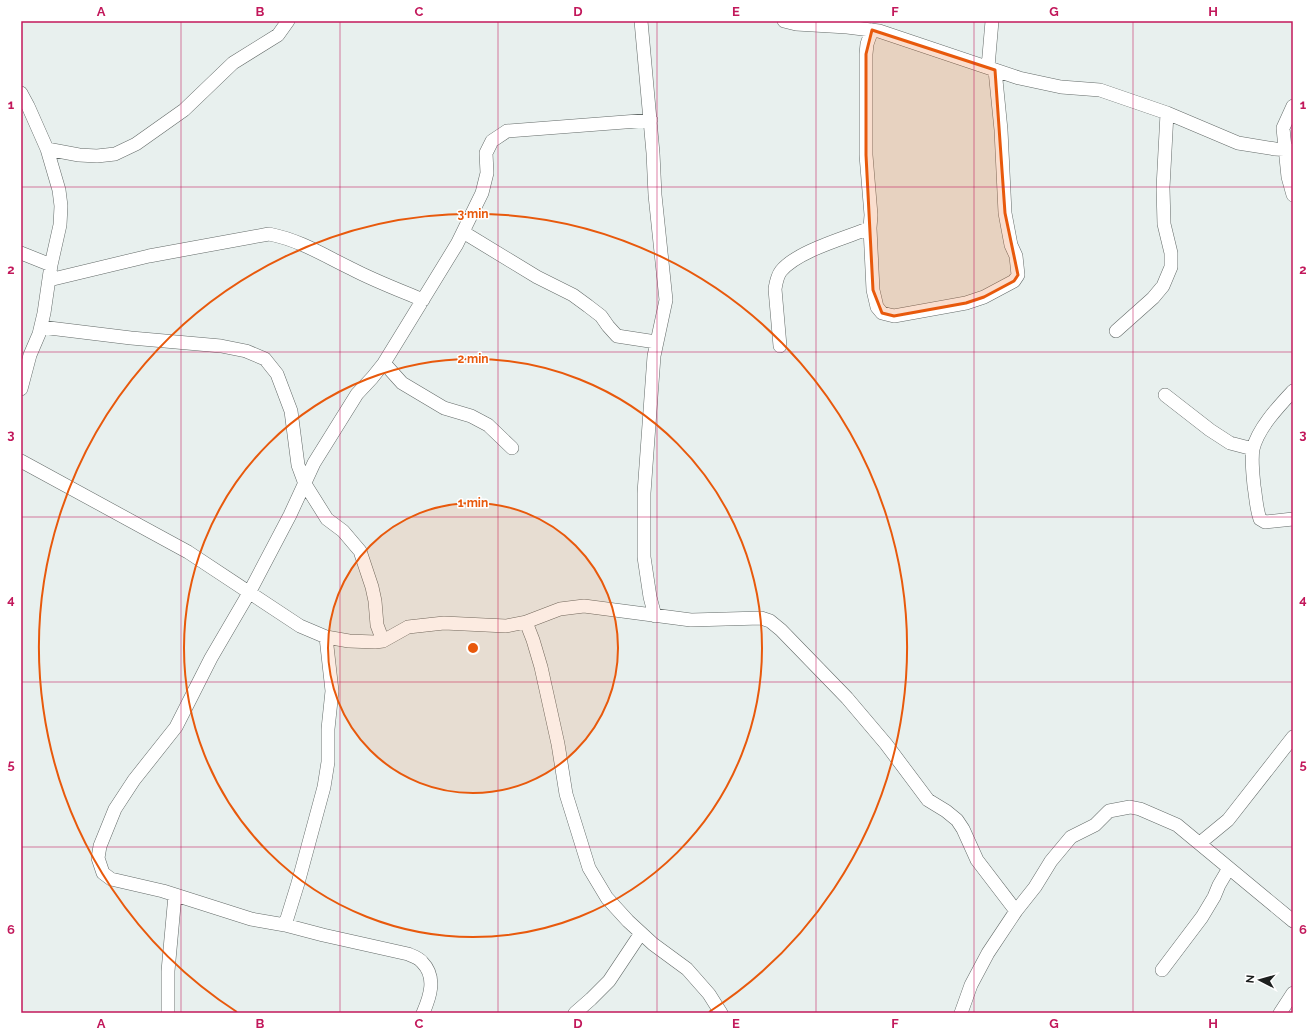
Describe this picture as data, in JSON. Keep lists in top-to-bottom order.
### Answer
{
  "north": "left",
  "grid": {
    "columns": [
      "A",
      "B",
      "C",
      "D",
      "E",
      "F",
      "G",
      "H"
    ],
    "rows": [
      "1",
      "2",
      "3",
      "4",
      "5",
      "6"
    ]
  },
  "rings": ["3 min", "2 min", "1 min"]
}
